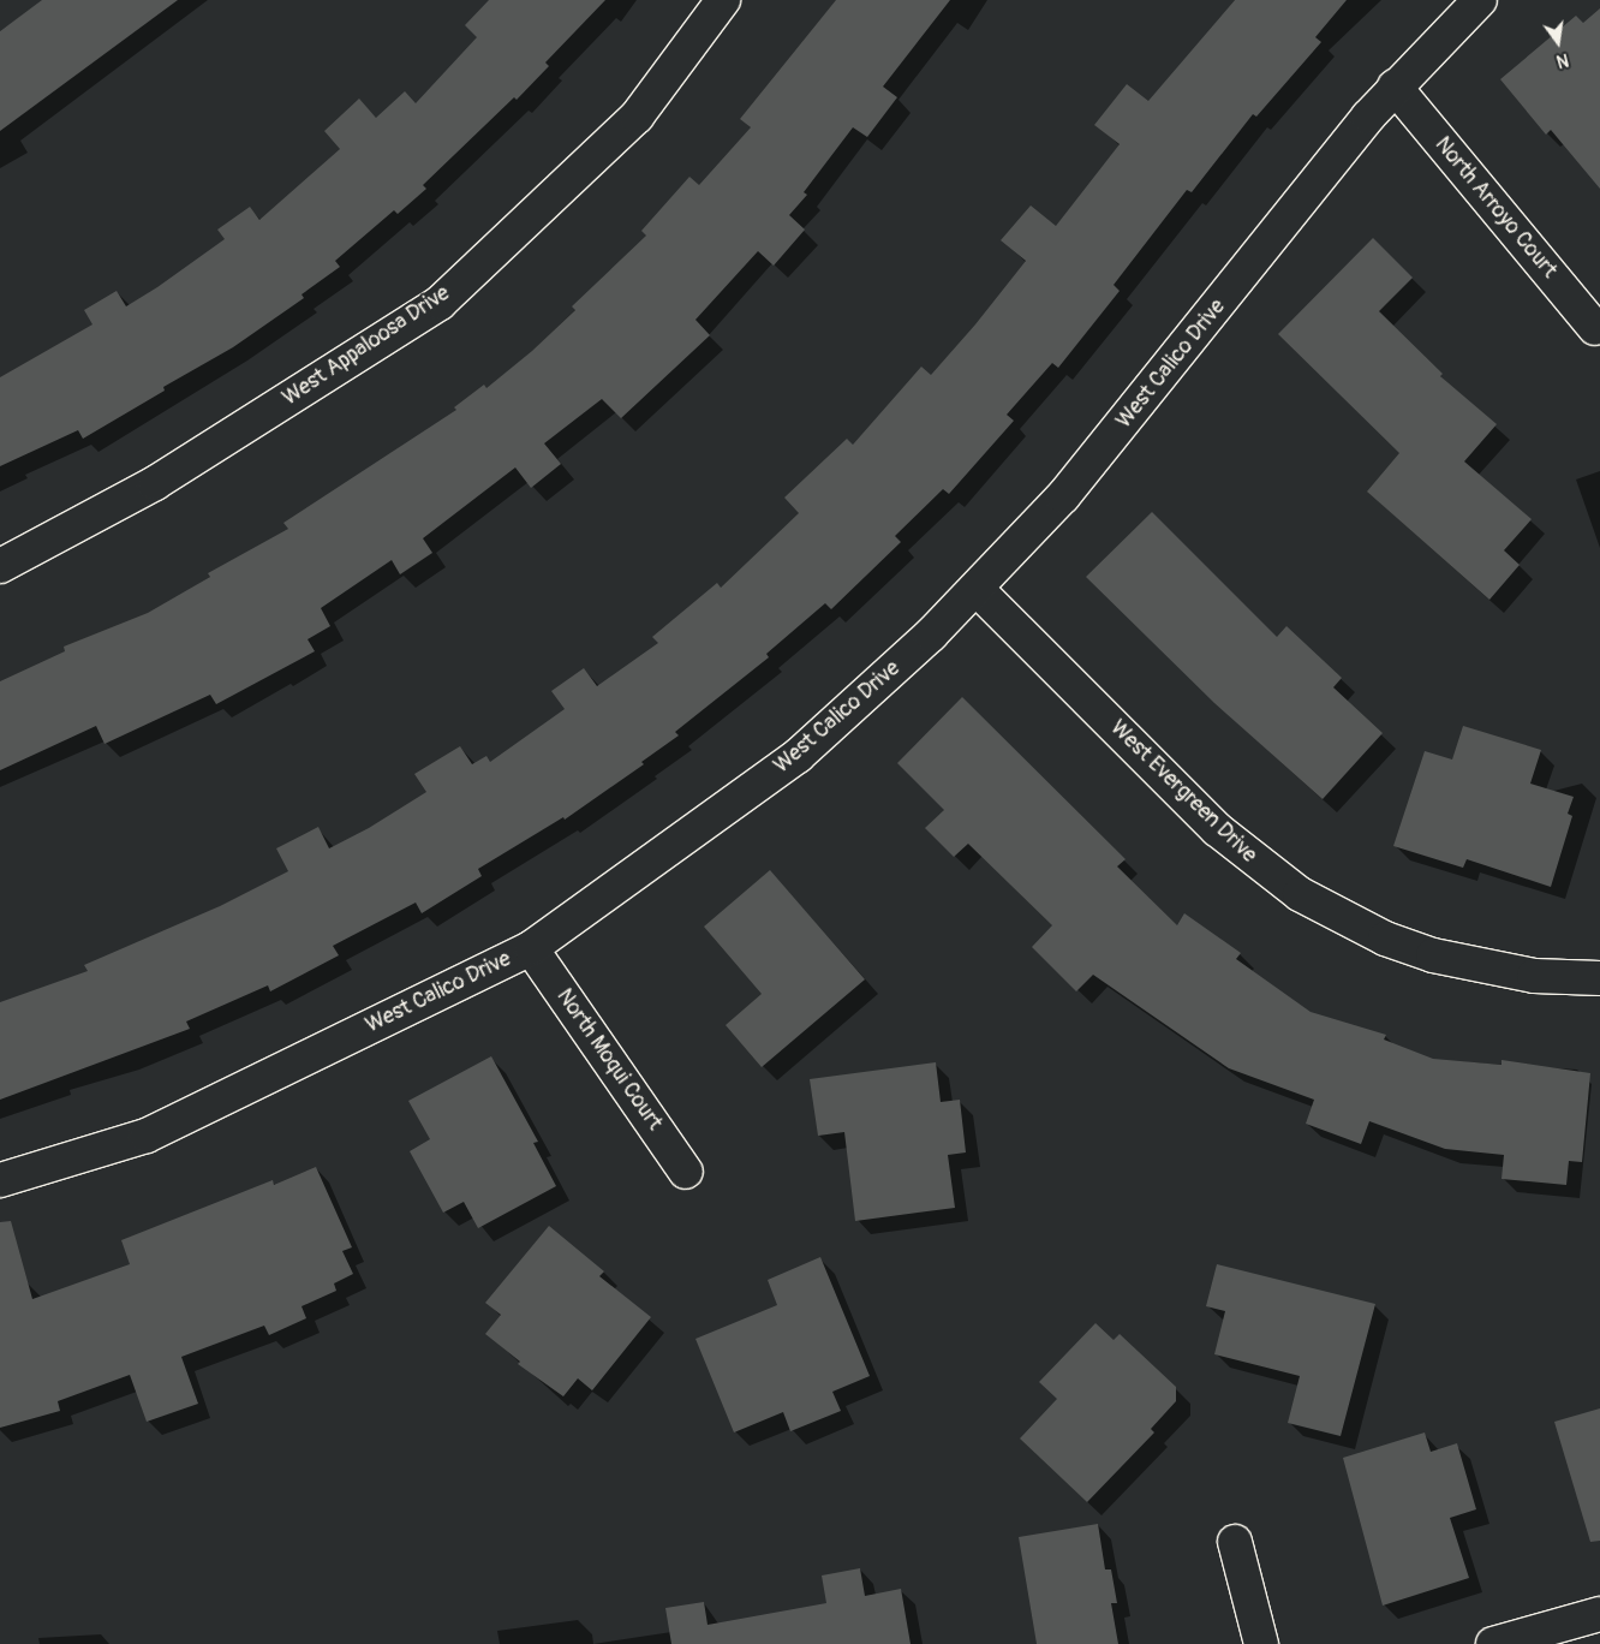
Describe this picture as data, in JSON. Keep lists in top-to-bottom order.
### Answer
{
  "streets": {
    "street": [
      "North Arroyo Court",
      "West Appaloosa Drive",
      "West Calico Drive",
      "West Evergreen Drive",
      "North Moqui Court"
    ]
  },
  "crossings": [
    ["North Arroyo Court", "West Calico Drive"],
    ["West Calico Drive", "West Evergreen Drive"],
    ["West Calico Drive", "North Moqui Court"]
  ],
  "north": "bottom"
}
